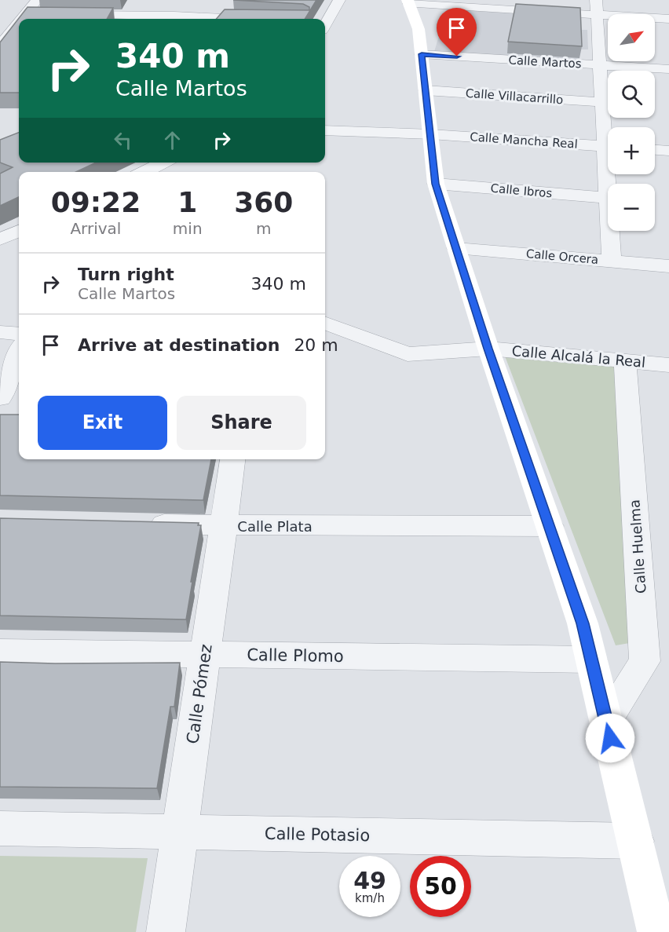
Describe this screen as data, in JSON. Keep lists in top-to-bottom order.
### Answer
{
  "streets": {
    "street": [
      "Calle Martos",
      "Calle Villacarrillo",
      "Calle Mancha Real",
      "Calle Ibros",
      "Calle Orcera",
      "Calle Alcalá la Real",
      "Calle Plata",
      "Calle Huelma",
      "Calle Plomo",
      "Calle Pómez",
      "Calle Potasio"
    ]
  },
  "crossings": [
    ["Calle Alcalá la Real", "Calle Huelma"],
    ["Calle Plata", "Calle Pómez"],
    ["Calle Plomo", "Calle Pómez"],
    ["Calle Pómez", "Calle Potasio"]
  ],
  "north": "top right",
  "page": {
    "map_buttons": ["+", "−"],
    "turn": ["340 m", "Calle Martos"],
    "eta": [
      "09:22",
      "Arrival",
      "1",
      "min",
      "360",
      "m"
    ],
    "list": [
      {
        "name": "Turn right",
        "note": "Calle Martos",
        "value": "340 m"
      },
      {
        "name": "Arrive at destination",
        "value": "20 m"
      }
    ],
    "buttons": ["Exit", "Share"],
    "speed": "49 km/h",
    "limit": "50"
  }
}
